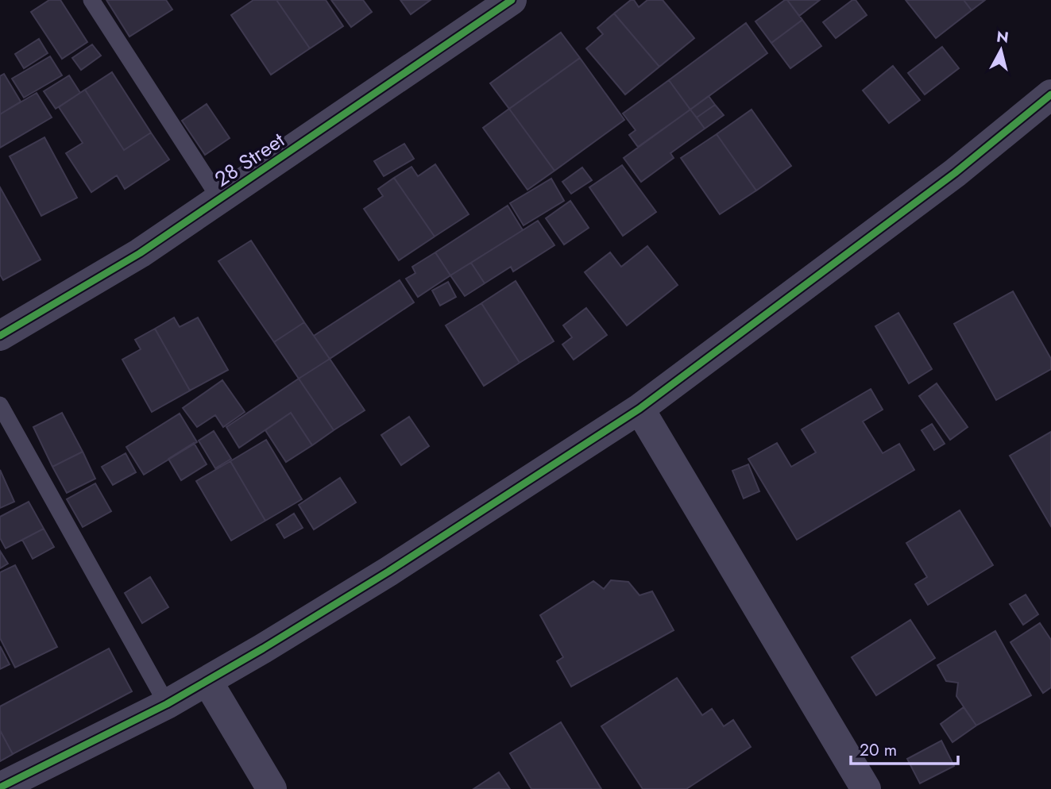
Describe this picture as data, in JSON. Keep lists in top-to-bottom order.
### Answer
{
  "streets": {
    "street": ["28 Street"]
  },
  "scale_bar": "20 m",
  "north": "top"
}
